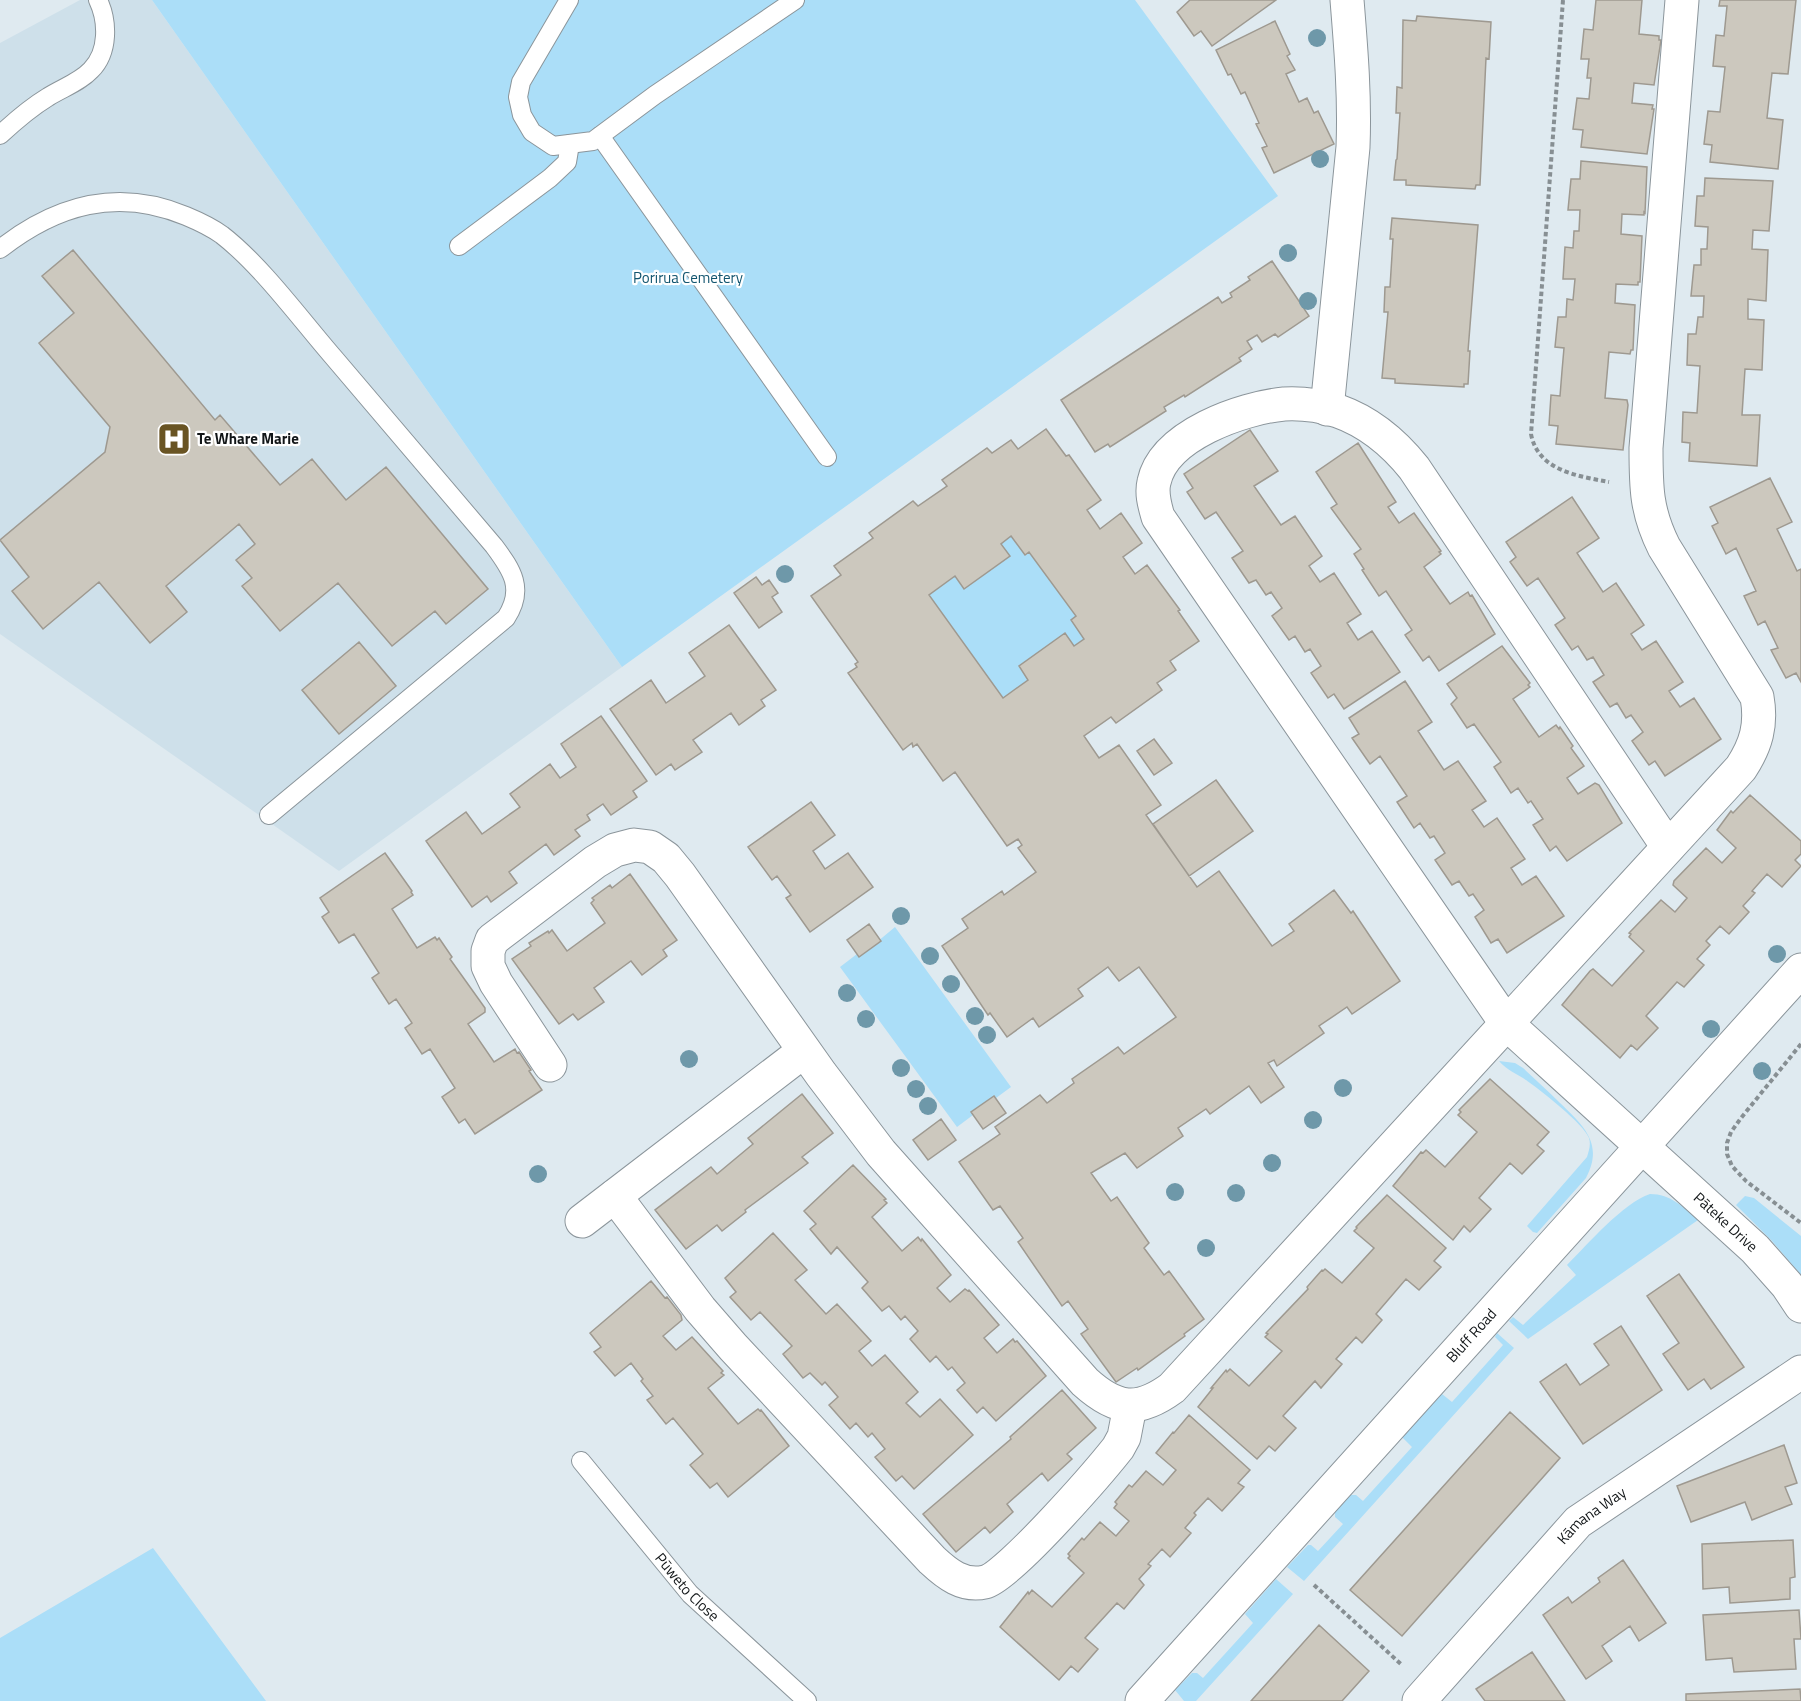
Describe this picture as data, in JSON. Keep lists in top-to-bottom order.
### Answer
{
  "streets": {
    "street": ["Pāteke Drive", "Bluff Road", "Kāmana Way"],
    "lane": ["Pūweto Close"]
  },
  "crossings": [
    ["Pāteke Drive", "Bluff Road"]
  ],
  "parks": ["Porirua Cemetery"],
  "places": {
    "hospital": ["Te Whare Marie"]
  }
}
